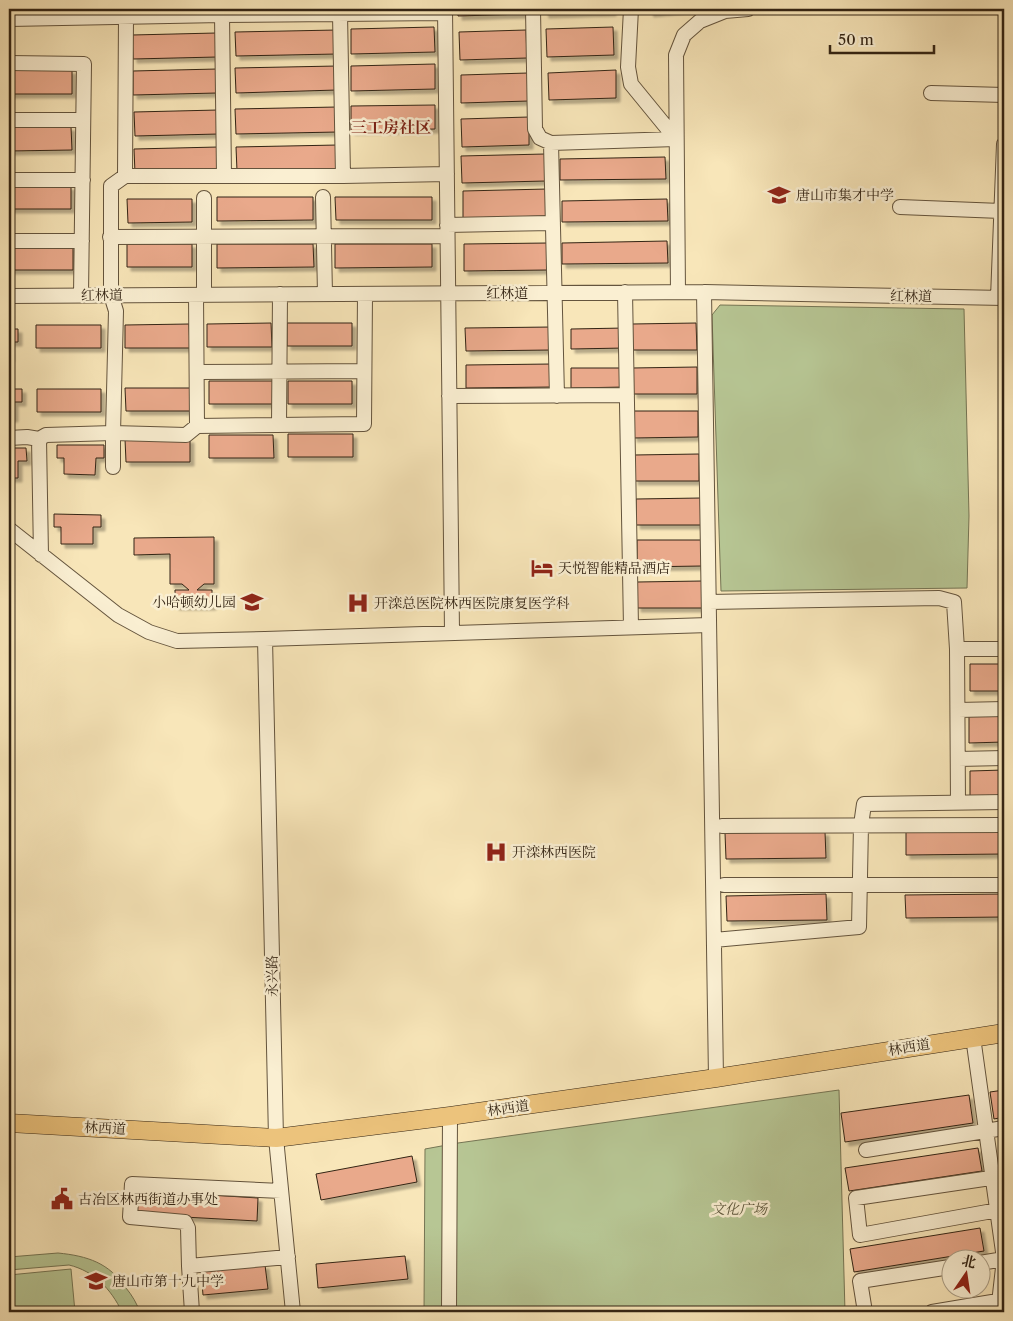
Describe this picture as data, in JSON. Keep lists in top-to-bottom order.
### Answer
{
  "streets": {
    "main road": ["林西道"],
    "street": ["红林道", "永兴路"]
  },
  "crossings": [
    ["永兴路", "林西道"]
  ],
  "districts": ["三工房社区"],
  "parks": ["文化广场"],
  "places": {
    "school or university": ["唐山市集才中学", "小哈顿幼儿园", "唐山市第十九中学"],
    "hotel": ["天悦智能精品酒店"],
    "hospital": ["开滦总医院林西医院康复医学科", "开滦林西医院"],
    "public building": ["古冶区林西街道办事处"]
  },
  "scale_bar": "50 m",
  "north": "top"
}
